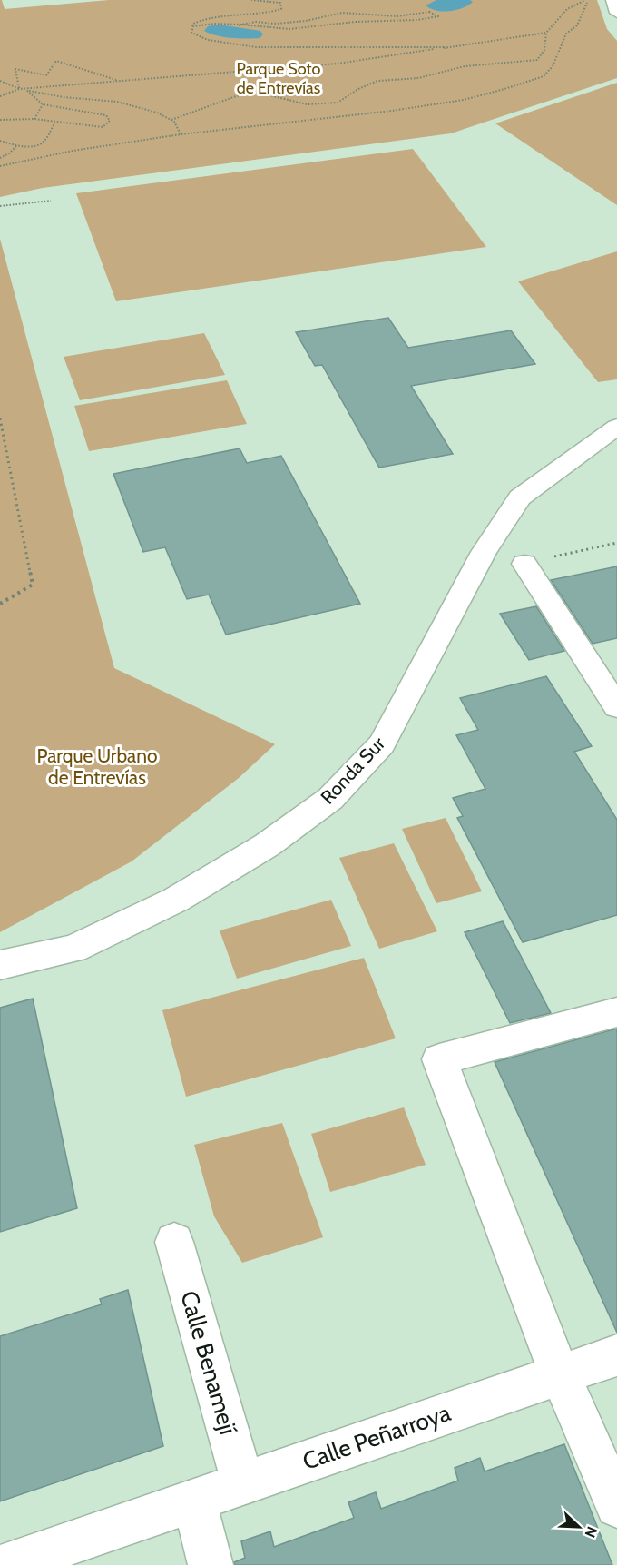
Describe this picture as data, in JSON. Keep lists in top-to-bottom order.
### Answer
{
  "streets": {
    "street": ["Ronda Sur", "Calle Benamejí", "Calle Peñarroya"]
  },
  "crossings": [
    ["Calle Benamejí", "Calle Peñarroya"]
  ],
  "parks": ["Parque Soto de Entrevías", "Parque Urbano de Entrevías"],
  "north": "bottom right"
}
